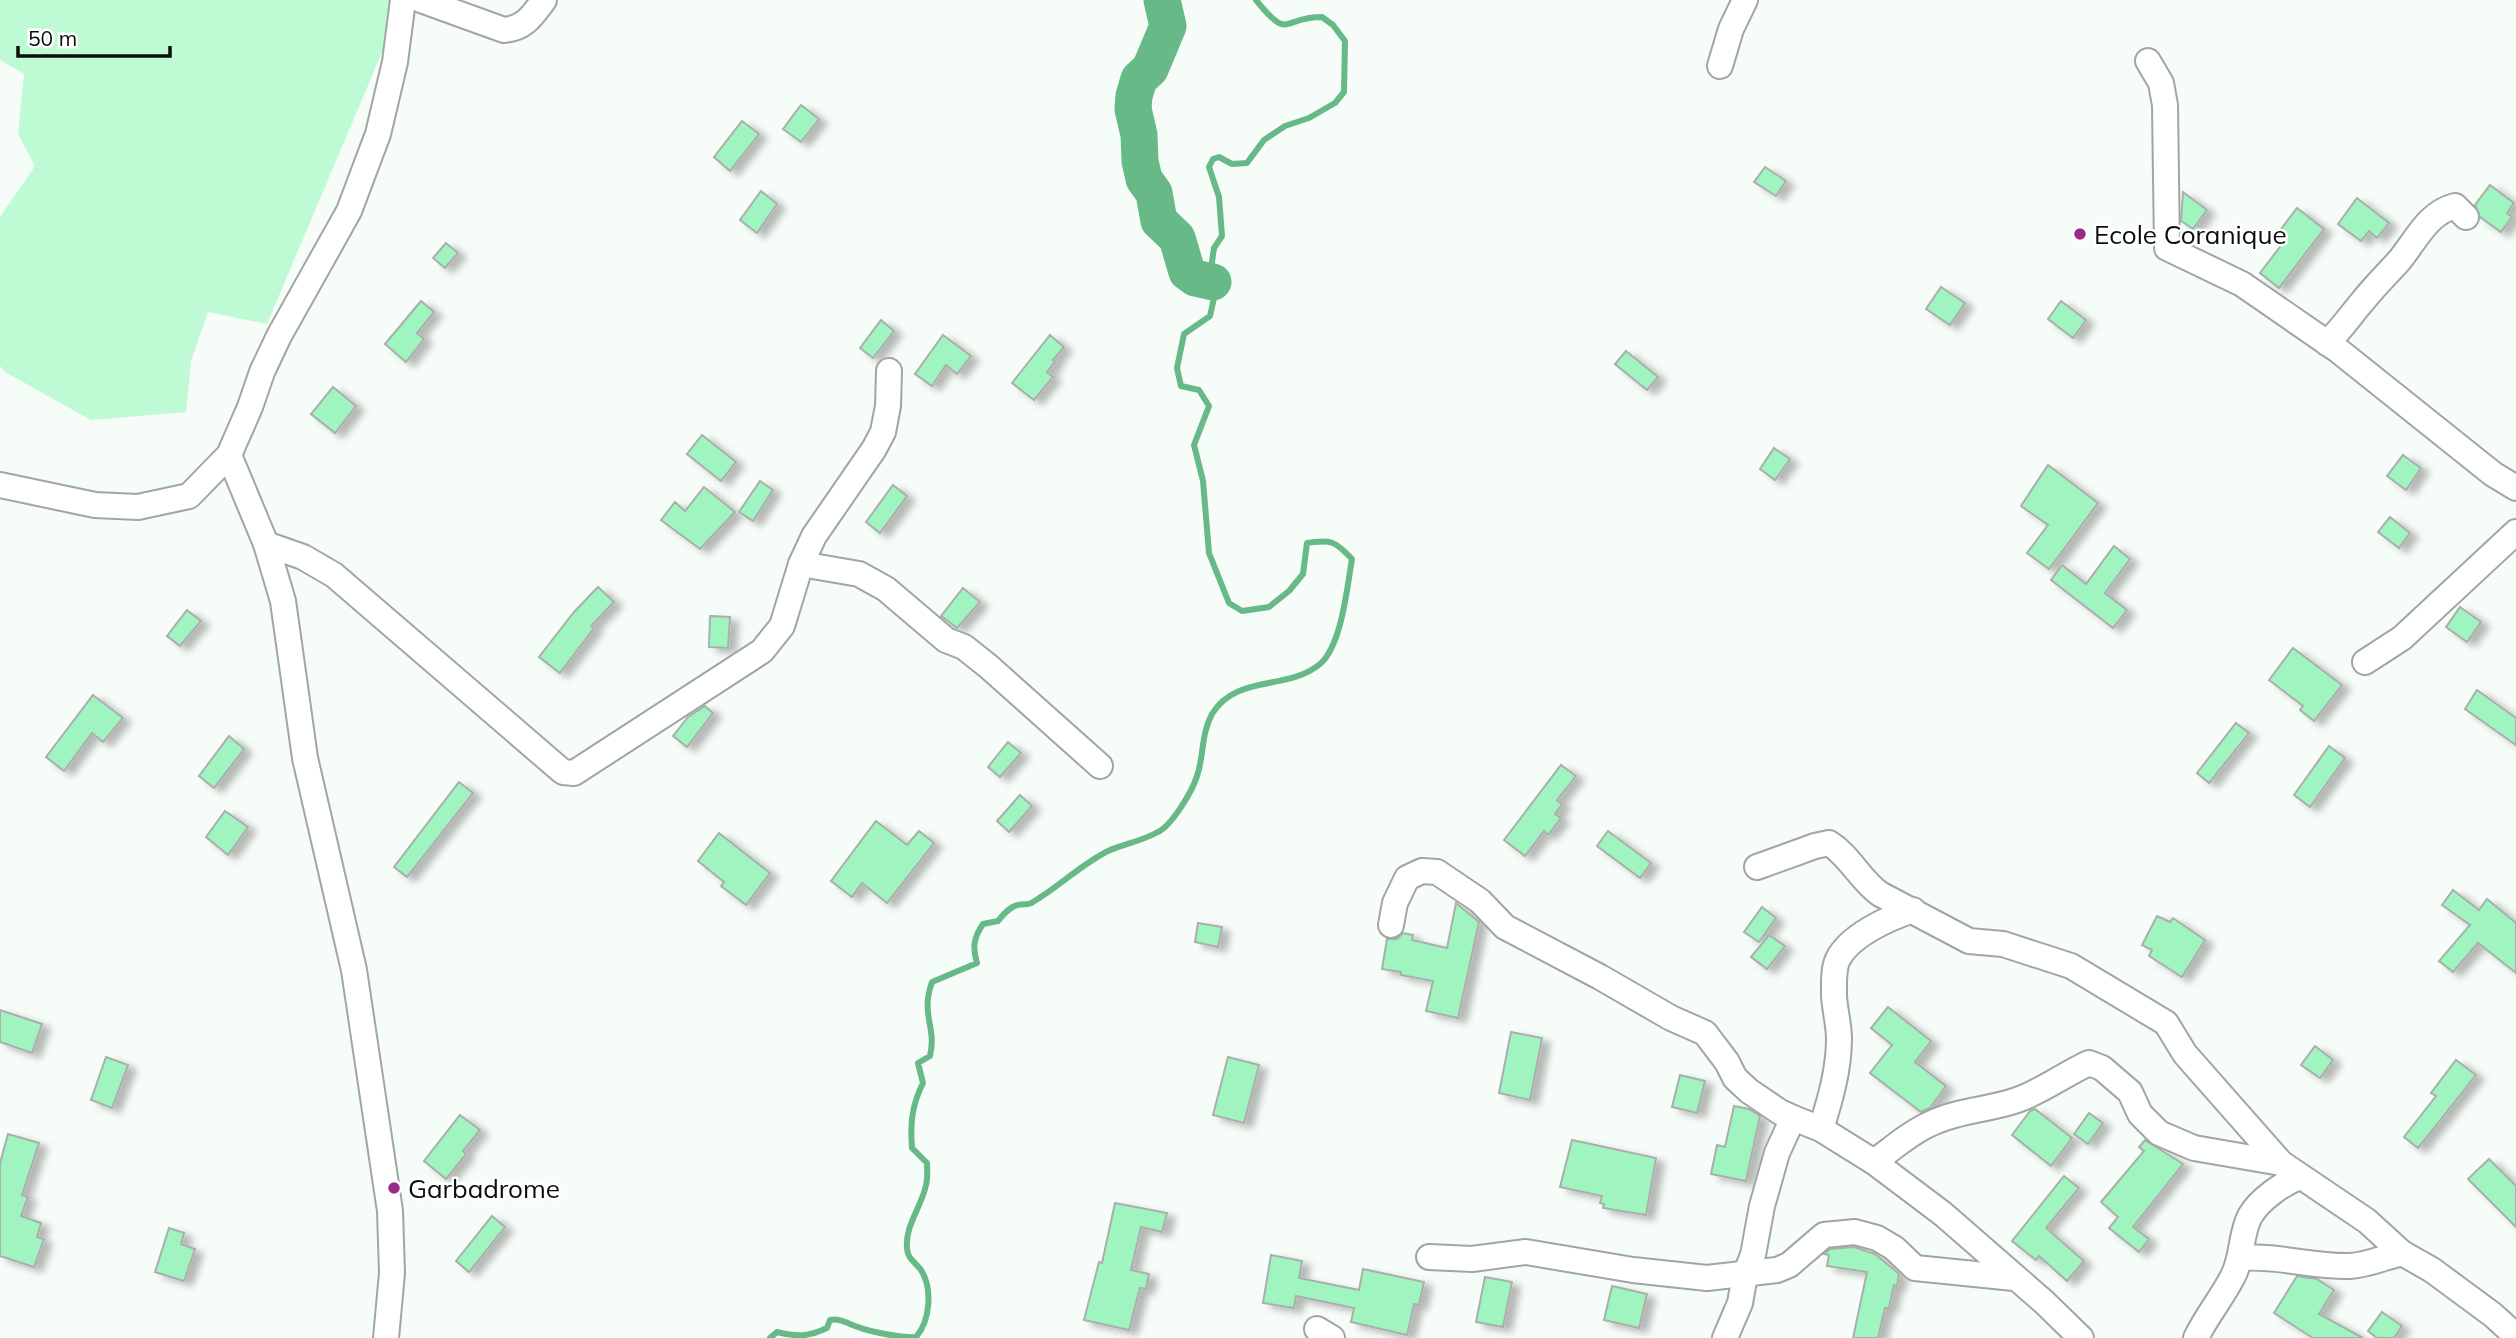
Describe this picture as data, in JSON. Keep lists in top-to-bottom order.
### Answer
{
  "places": ["Ecole Coranique", "Garbadrome"],
  "scale_bar": "50 m"
}
